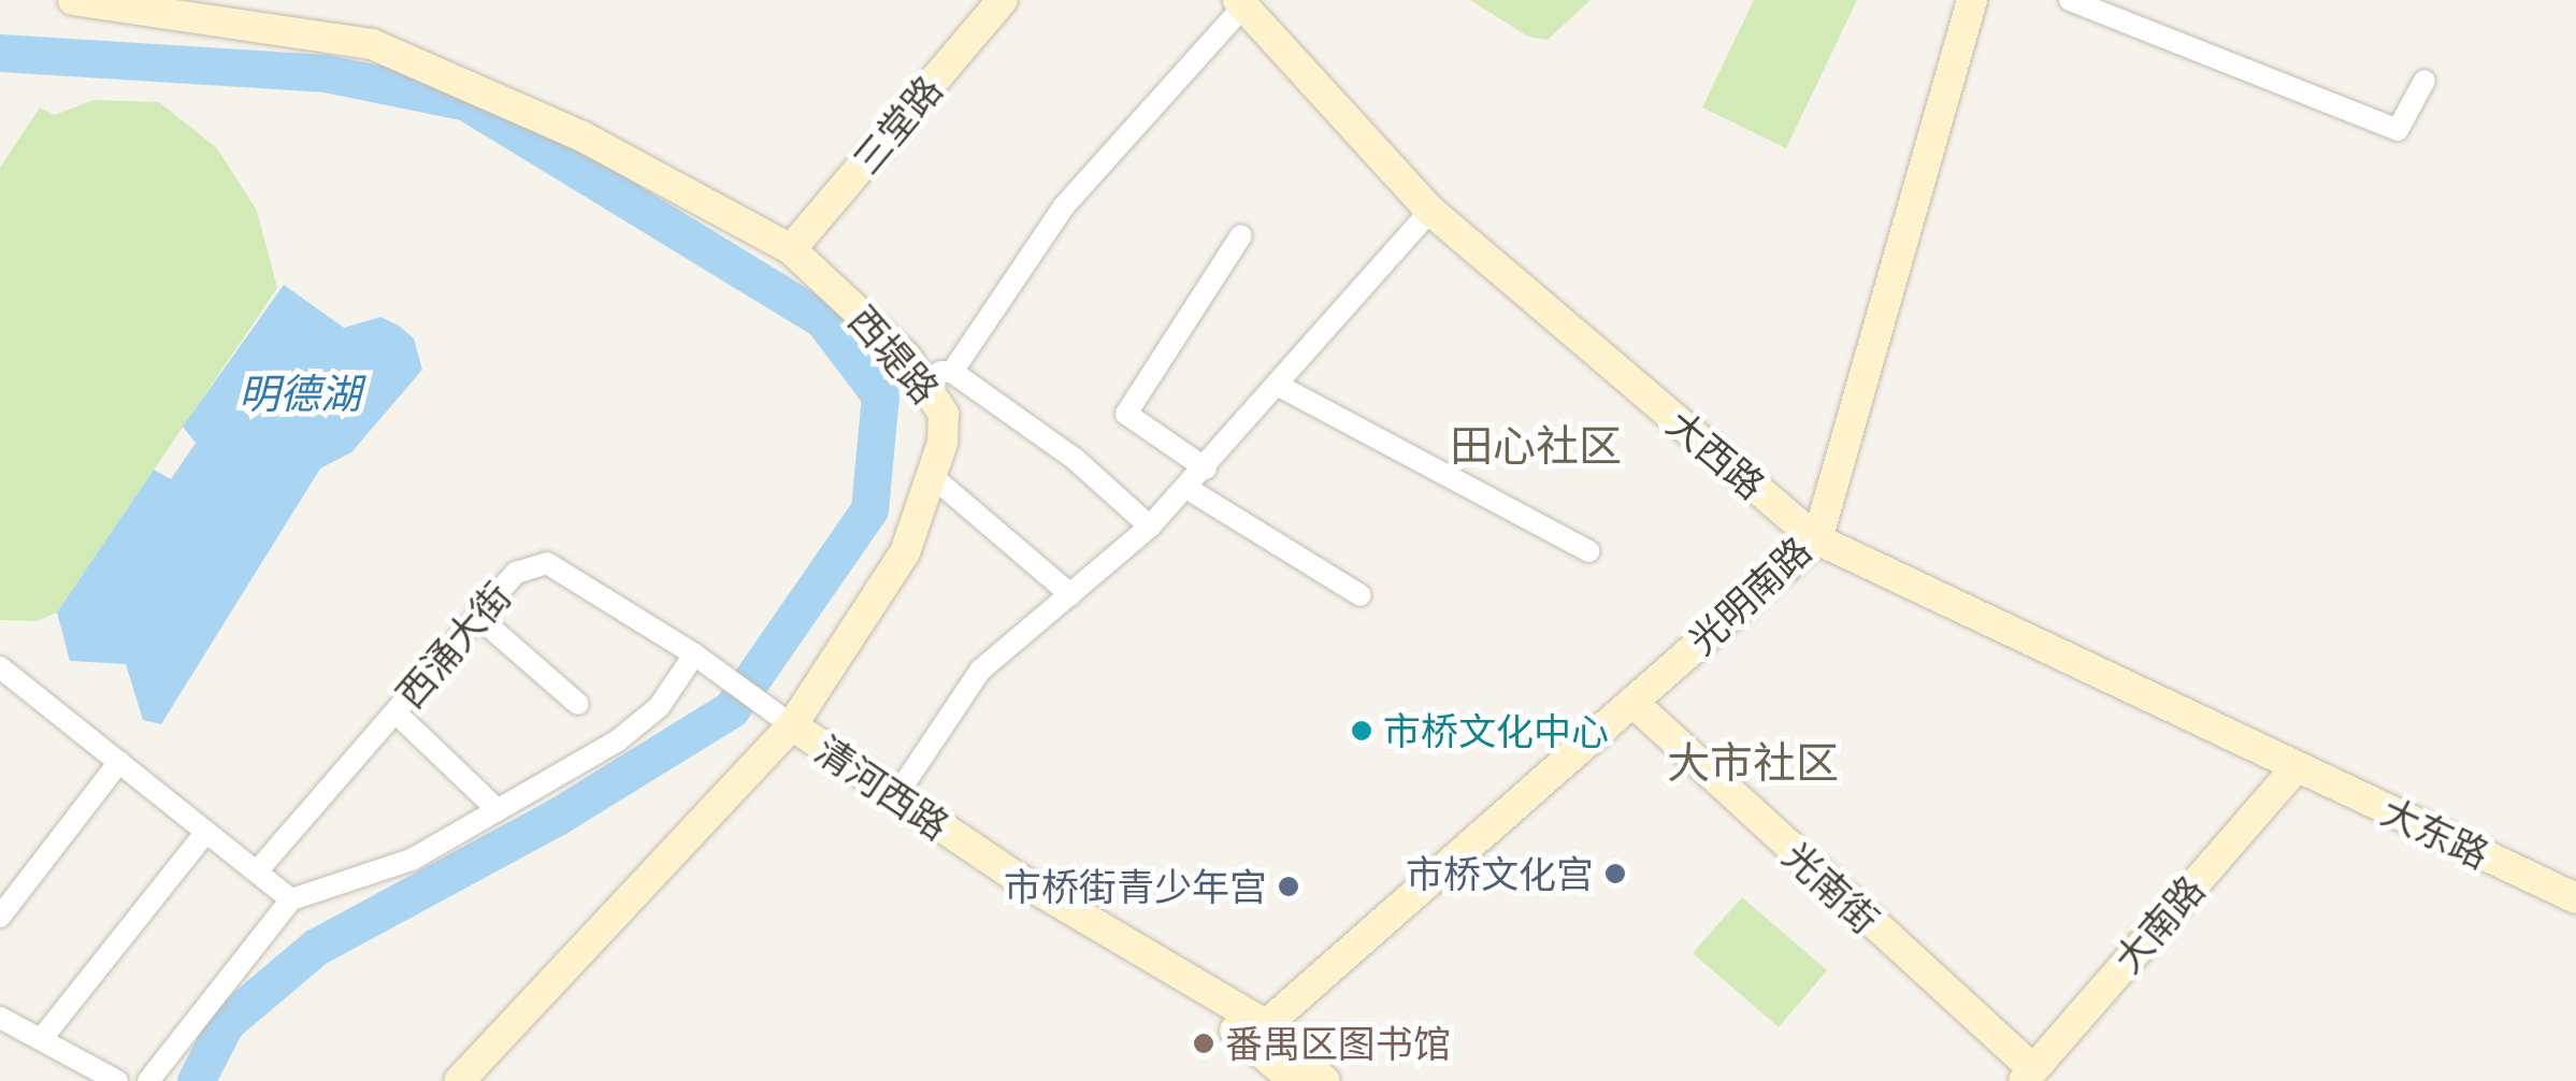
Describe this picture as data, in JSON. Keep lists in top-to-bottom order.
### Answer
{
  "streets": {
    "street": [
      "三堂路",
      "西堤路",
      "大西路",
      "光明南路",
      "西涌大街",
      "清河西路",
      "大东路",
      "光南街",
      "大南路"
    ]
  },
  "crossings": [
    ["三堂路", "西堤路"],
    ["西堤路", "西涌大街"],
    ["西堤路", "清河西路"],
    ["大西路", "光明南路"],
    ["大西路", "大东路"],
    ["大西路", "大南路"],
    ["光明南路", "清河西路"],
    ["光明南路", "光南街"],
    ["西涌大街", "清河西路"],
    ["大东路", "大南路"],
    ["光南街", "大南路"]
  ],
  "districts": ["田心社区", "大市社区"],
  "water": ["明德湖"],
  "places": [
    "市桥文化中心",
    "市桥文化宫",
    "市桥街青少年宫",
    "番禺区图书馆"
  ]
}
